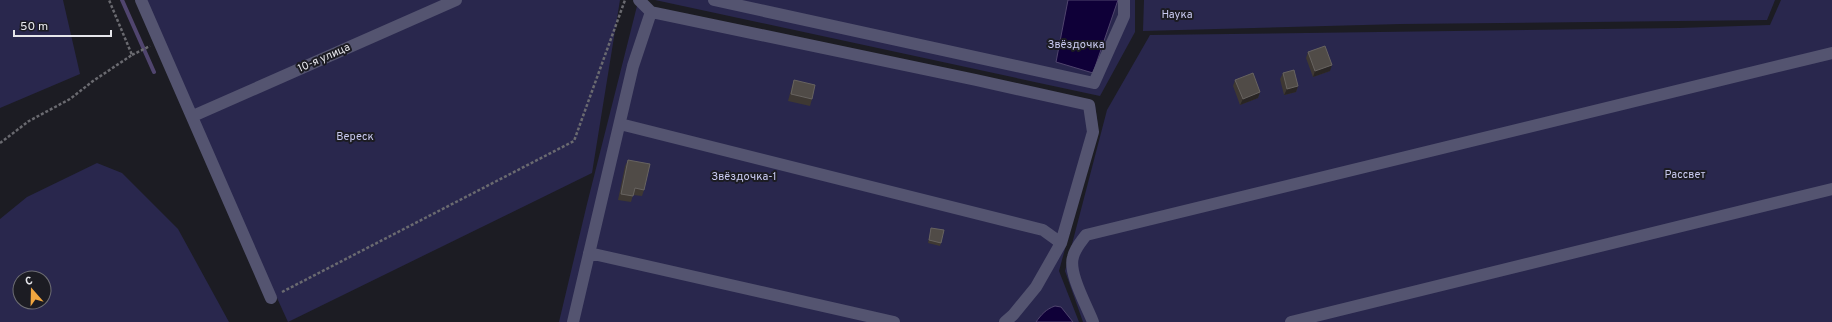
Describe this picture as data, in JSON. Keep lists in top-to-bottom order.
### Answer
{
  "streets": {
    "street": ["10-я улица"]
  },
  "parks": [
    "Наука",
    "Звёздочка",
    "Вереск",
    "Рассвет",
    "Звёздочка-1"
  ],
  "scale_bar": "50 m",
  "north": "top"
}
